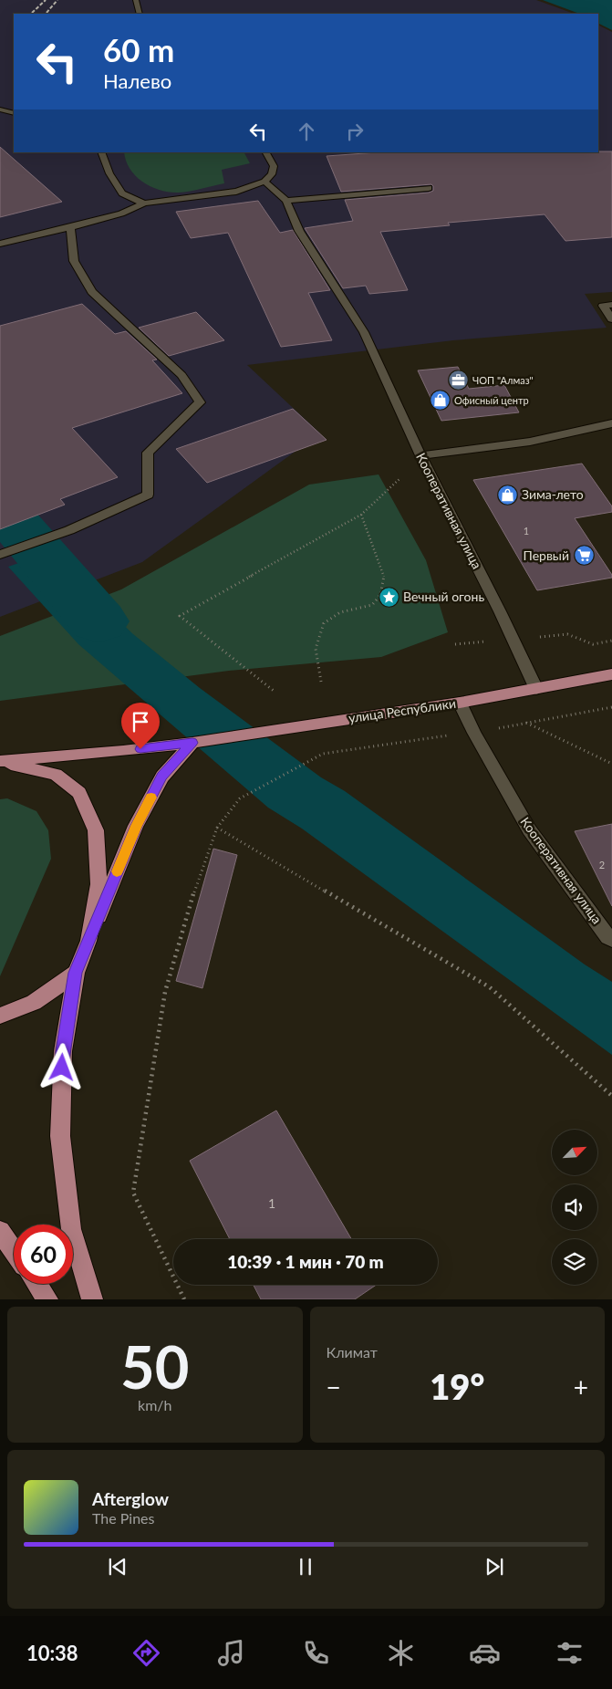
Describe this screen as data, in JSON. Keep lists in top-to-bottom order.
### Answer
{
  "streets": {
    "main road": ["улица Республики"],
    "street": ["Кооперативная улица"]
  },
  "crossings": [
    ["Кооперативная улица", "улица Республики"]
  ],
  "places": {
    "office": ["ЧОП \"Алмаз\""],
    "shop": ["Офисный центр", "Зима-лето"],
    "supermarket": ["Первый"],
    "place": ["Вечный огонь"]
  },
  "house_numbers": ["1", "2", "1"],
  "north": "top right",
  "page": {
    "turn": ["60 m", "Налево"],
    "limit": "60",
    "trip": "10:39 · 1 мин · 70 m",
    "tile": [
      ["50", "km/h"],
      "Климат"
    ],
    "heat": ["−", "19°", "+"],
    "song": ["Afterglow", "The Pines"],
    "tabs": "10:38"
  }
}
